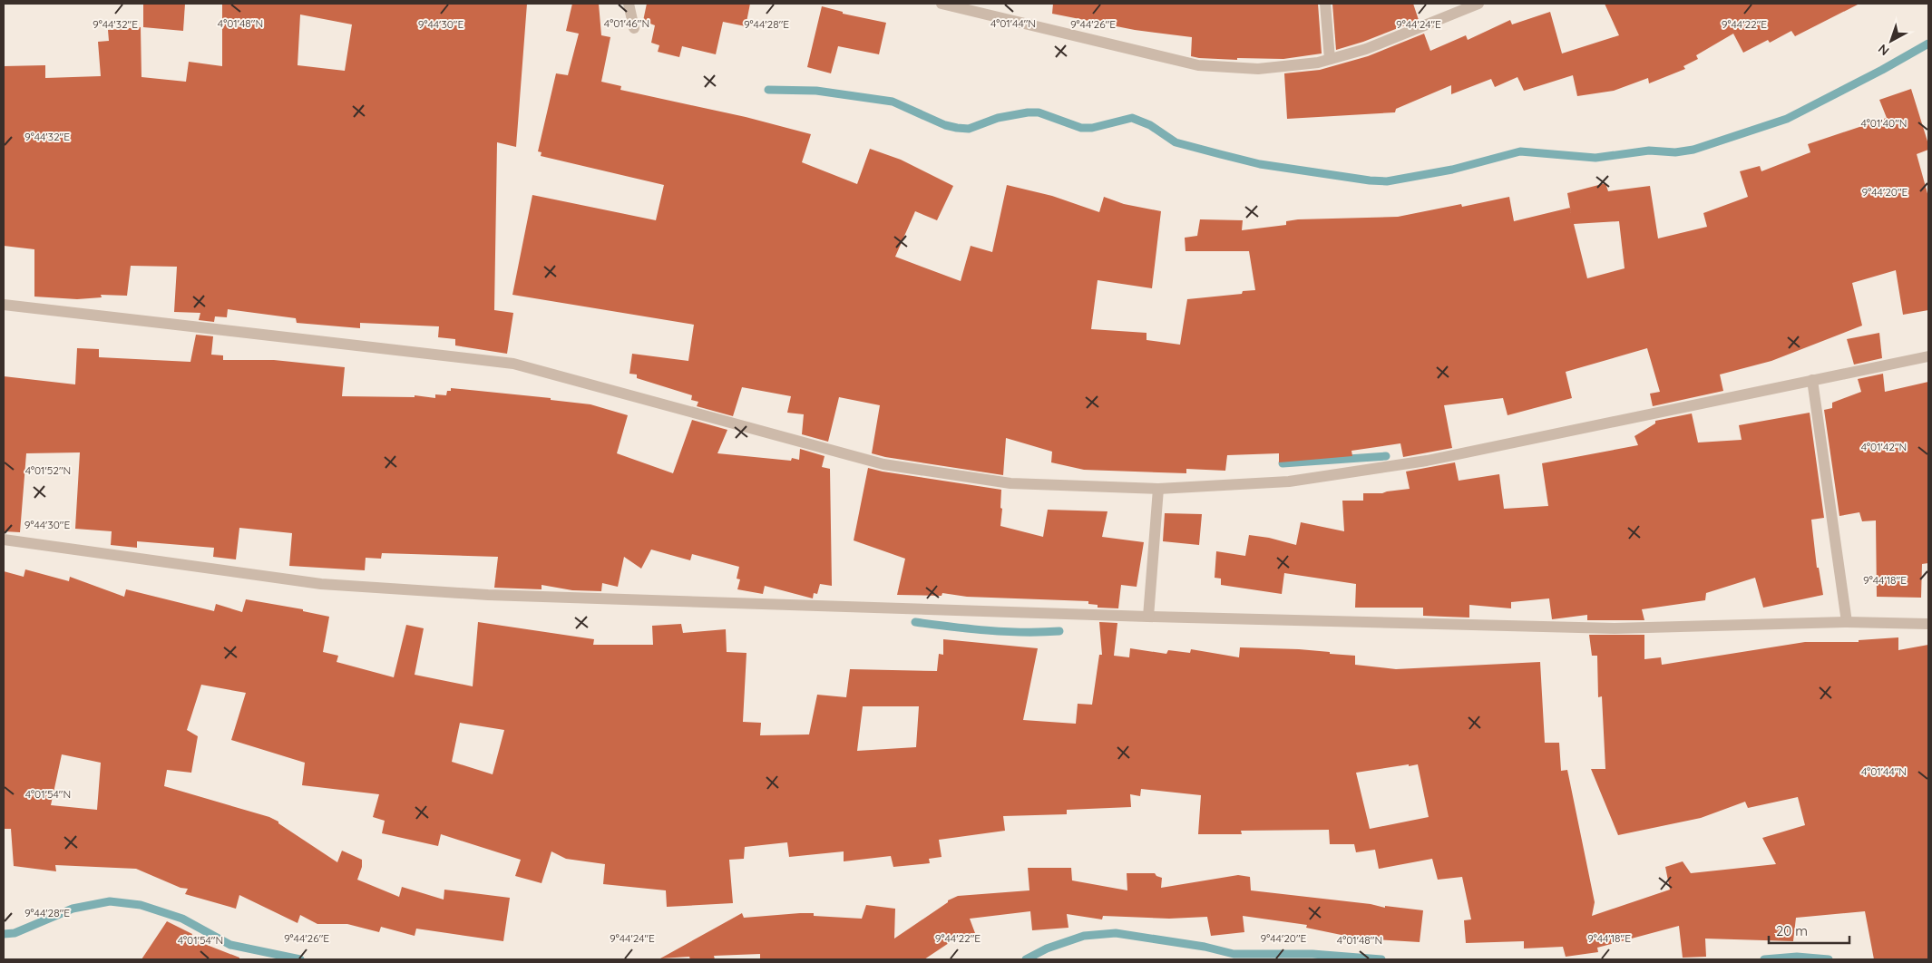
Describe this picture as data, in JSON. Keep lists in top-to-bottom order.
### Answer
{
  "scale_bar": "20 m",
  "north": "bottom left",
  "coordinates": [
    "4°01'48\"N",
    "4°01'46\"N",
    "4°01'44\"N",
    "9°44'32\"E",
    "9°44'30\"E",
    "9°44'28\"E",
    "9°44'26\"E",
    "9°44'24\"E",
    "9°44'22\"E",
    "4°01'40\"N",
    "9°44'20\"E",
    "4°01'42\"N",
    "4°01'52\"N",
    "9°44'18\"E",
    "4°01'54\"N"
  ]
}
